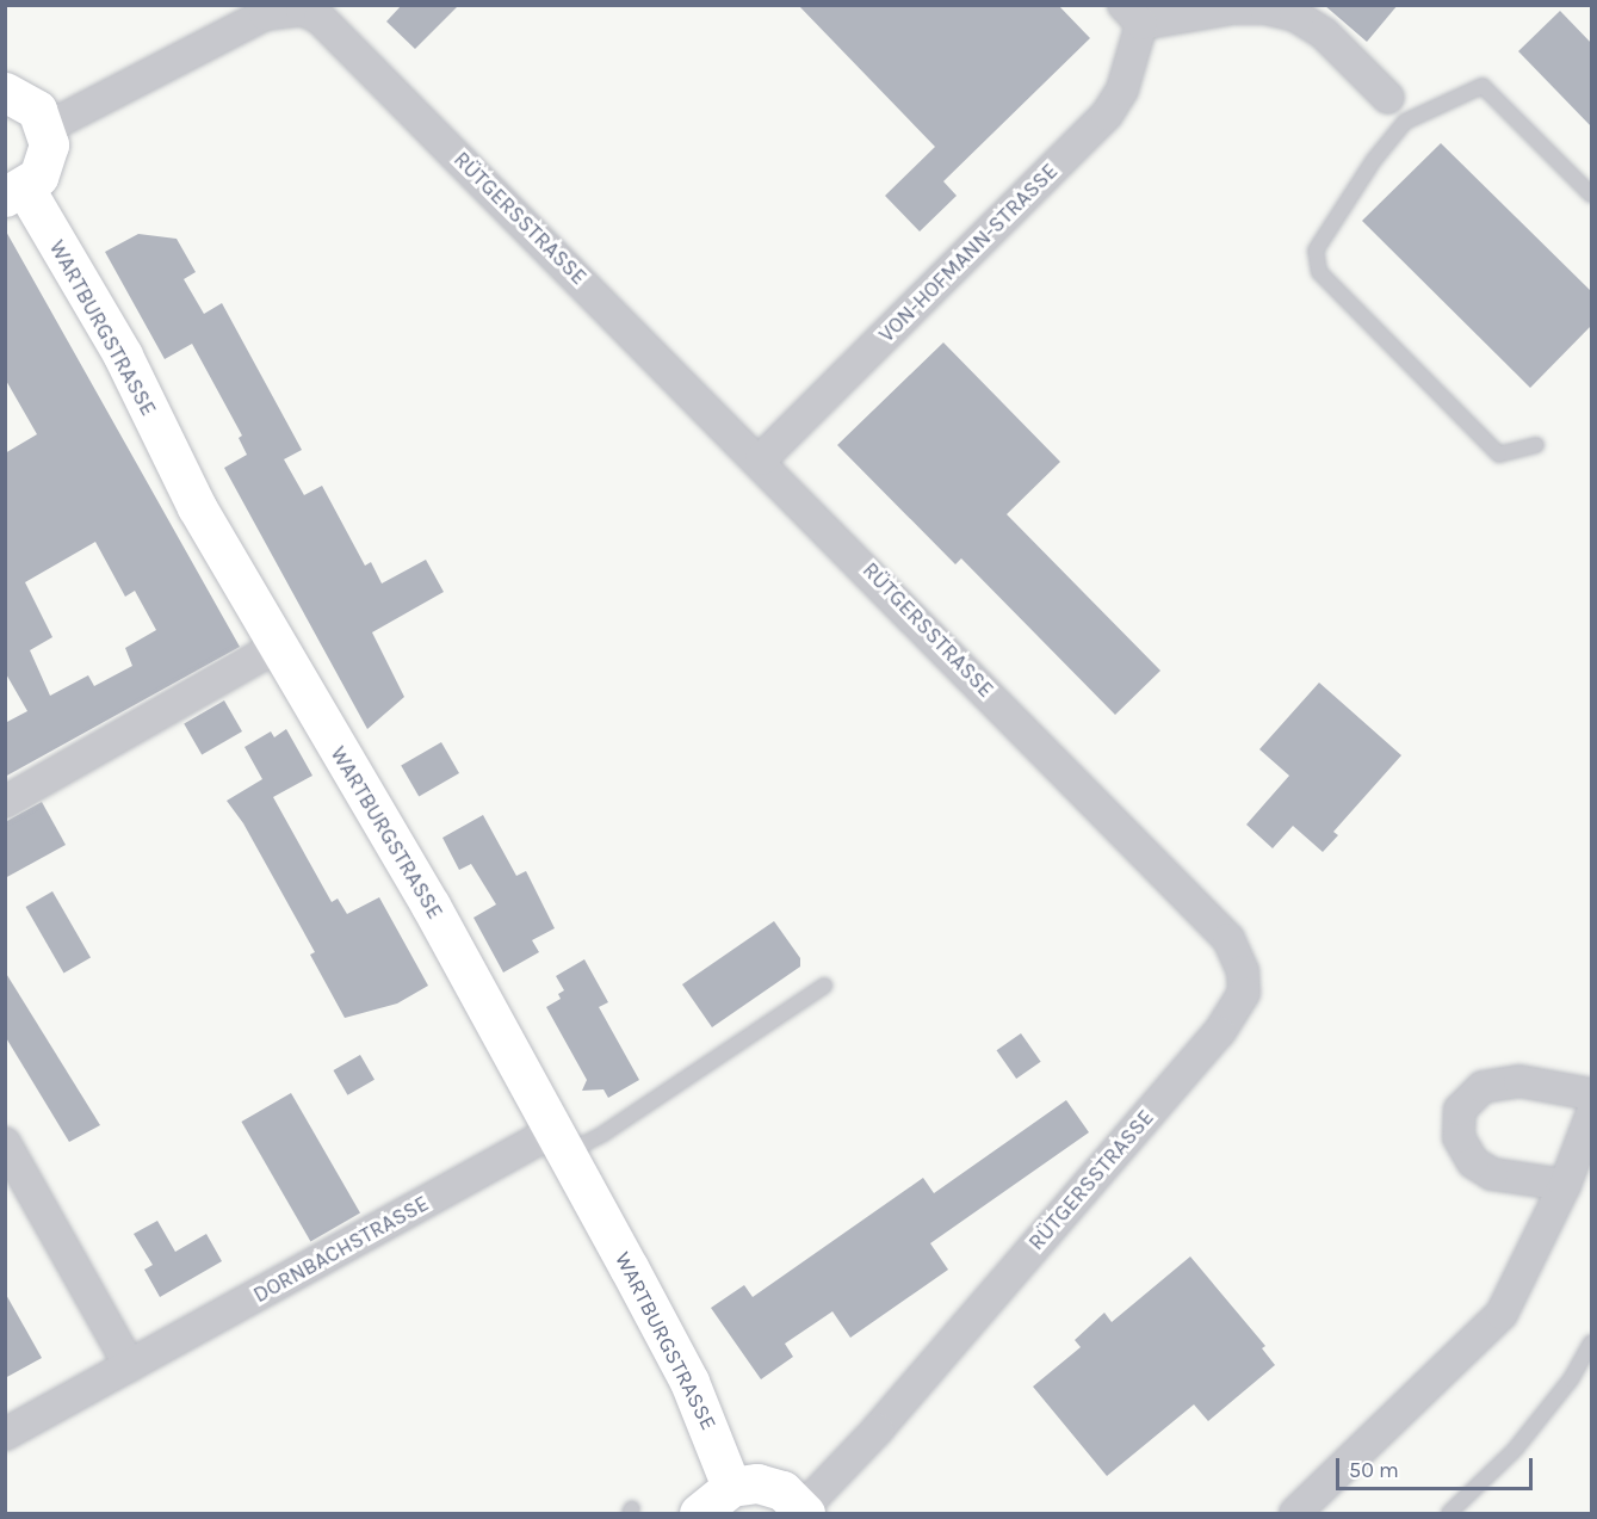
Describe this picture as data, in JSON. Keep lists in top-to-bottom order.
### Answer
{
  "streets": {
    "main road": ["WARTBURGSTRASSE"],
    "street": ["RÜTGERSSTRASSE", "VON-HOFMANN-STRASSE", "DORNBACHSTRASSE"]
  },
  "crossings": [
    ["RÜTGERSSTRASSE", "VON-HOFMANN-STRASSE"],
    ["WARTBURGSTRASSE", "DORNBACHSTRASSE"]
  ],
  "scale_bar": "50 m"
}
